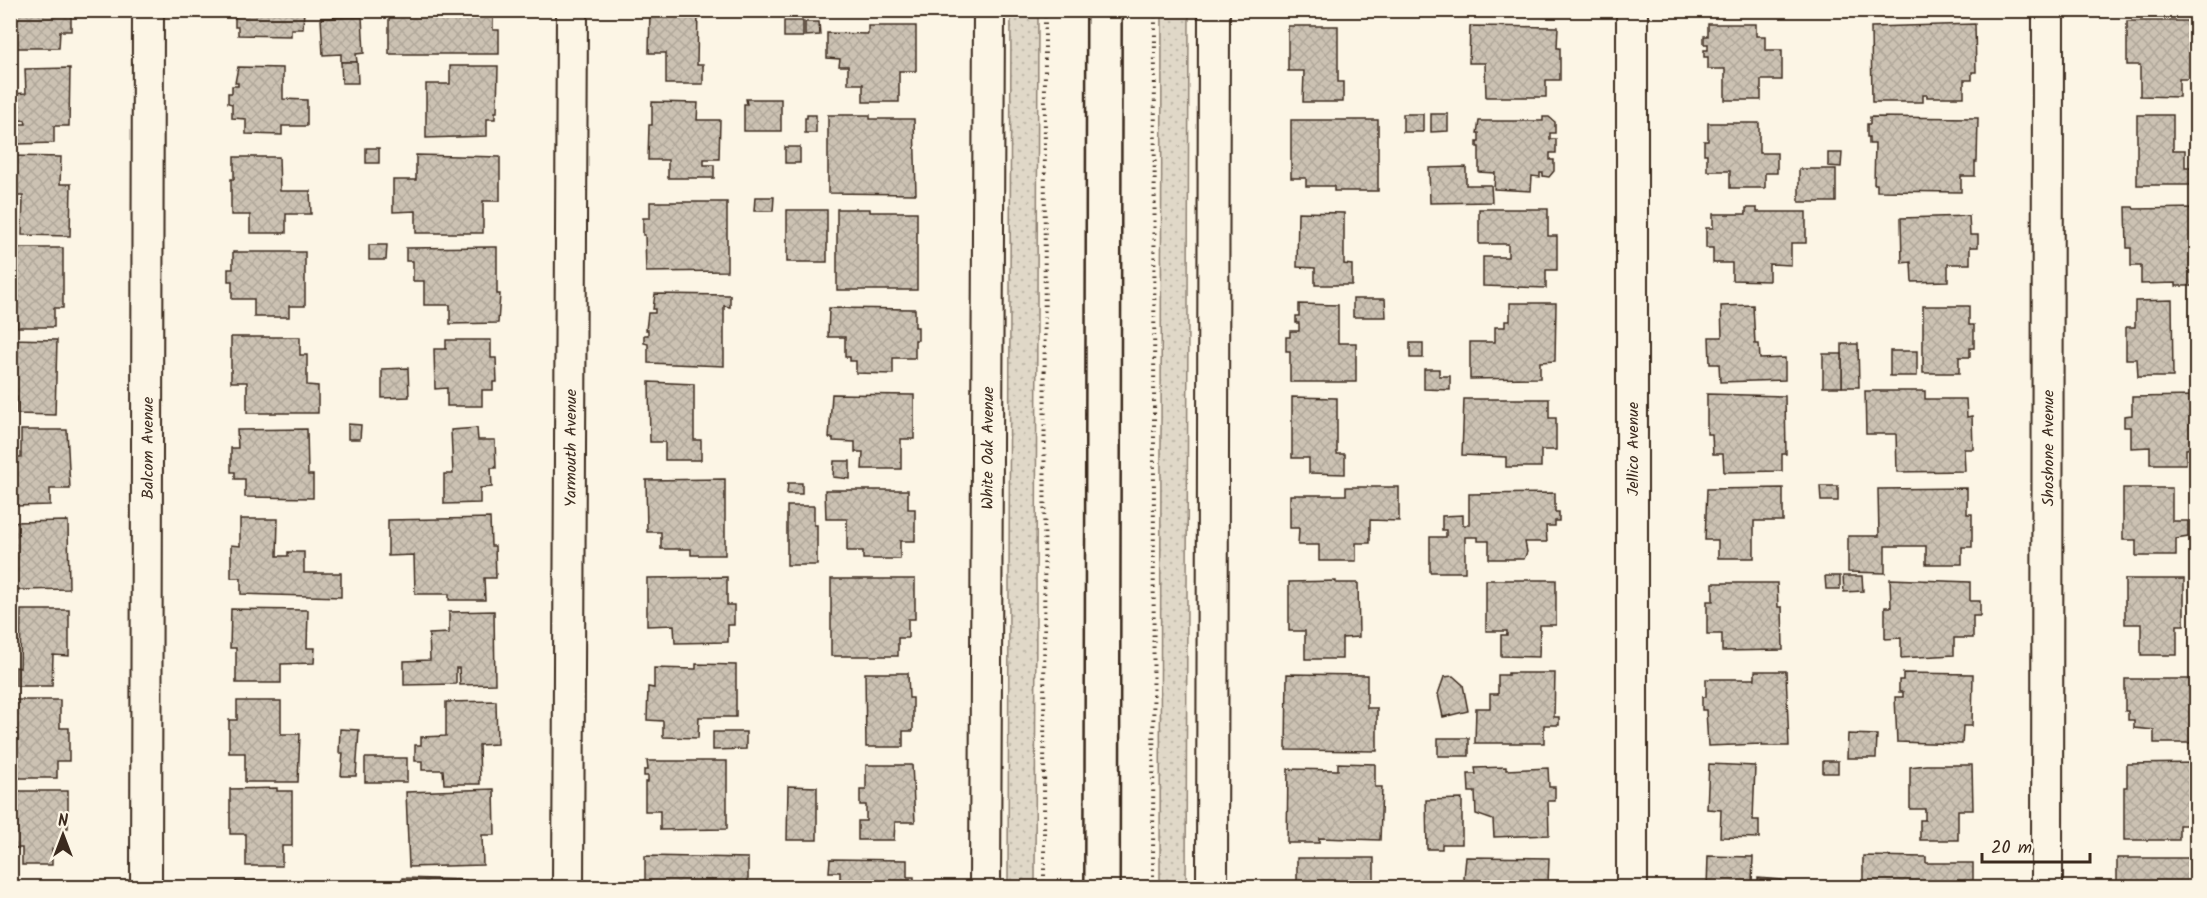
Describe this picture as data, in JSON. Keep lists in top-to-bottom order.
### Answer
{
  "streets": {
    "street": [
      "Balcom Avenue",
      "Yarmouth Avenue",
      "White Oak Avenue",
      "Jellico Avenue",
      "Shoshone Avenue"
    ]
  },
  "scale_bar": "20 m",
  "north": "top"
}
